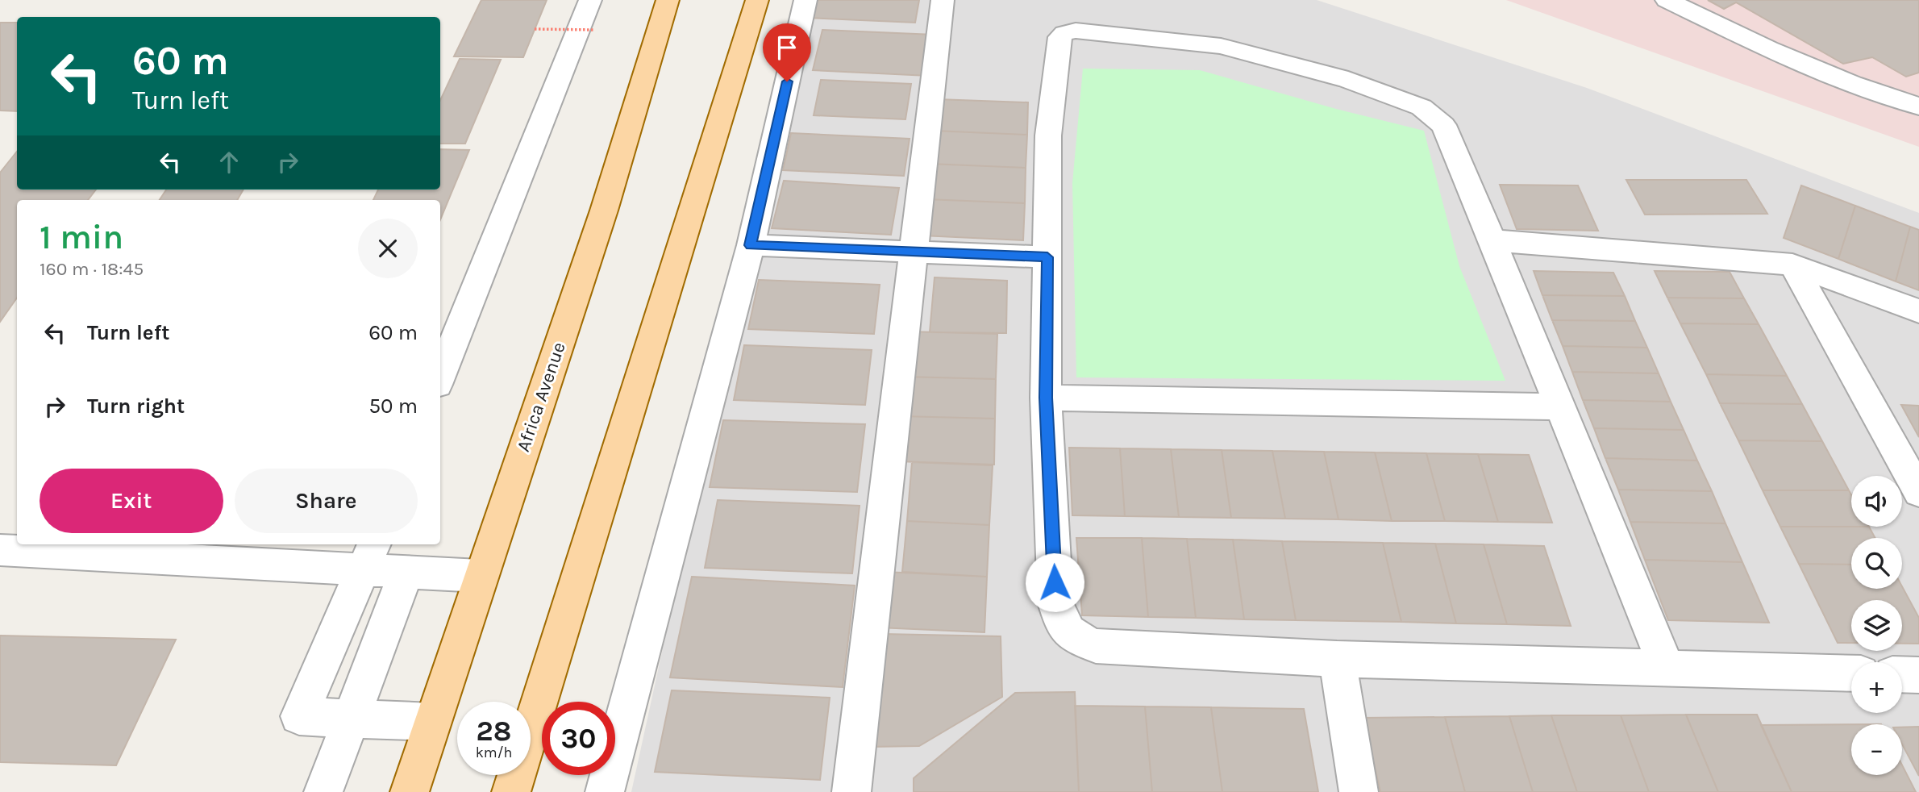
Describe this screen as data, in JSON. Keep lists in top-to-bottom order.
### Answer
{
  "streets": {
    "main road": ["Africa Avenue"]
  },
  "page": {
    "turn": ["60 m", "Turn left"],
    "heading": ["1 min", "160 m · 18:45"],
    "list": [
      {
        "name": "Turn left",
        "value": "60 m"
      },
      {
        "name": "Turn right",
        "value": "50 m"
      }
    ],
    "buttons": ["Exit", "Share"],
    "map_buttons": ["+", "−"],
    "speed": "28 km/h",
    "limit": "30"
  }
}
